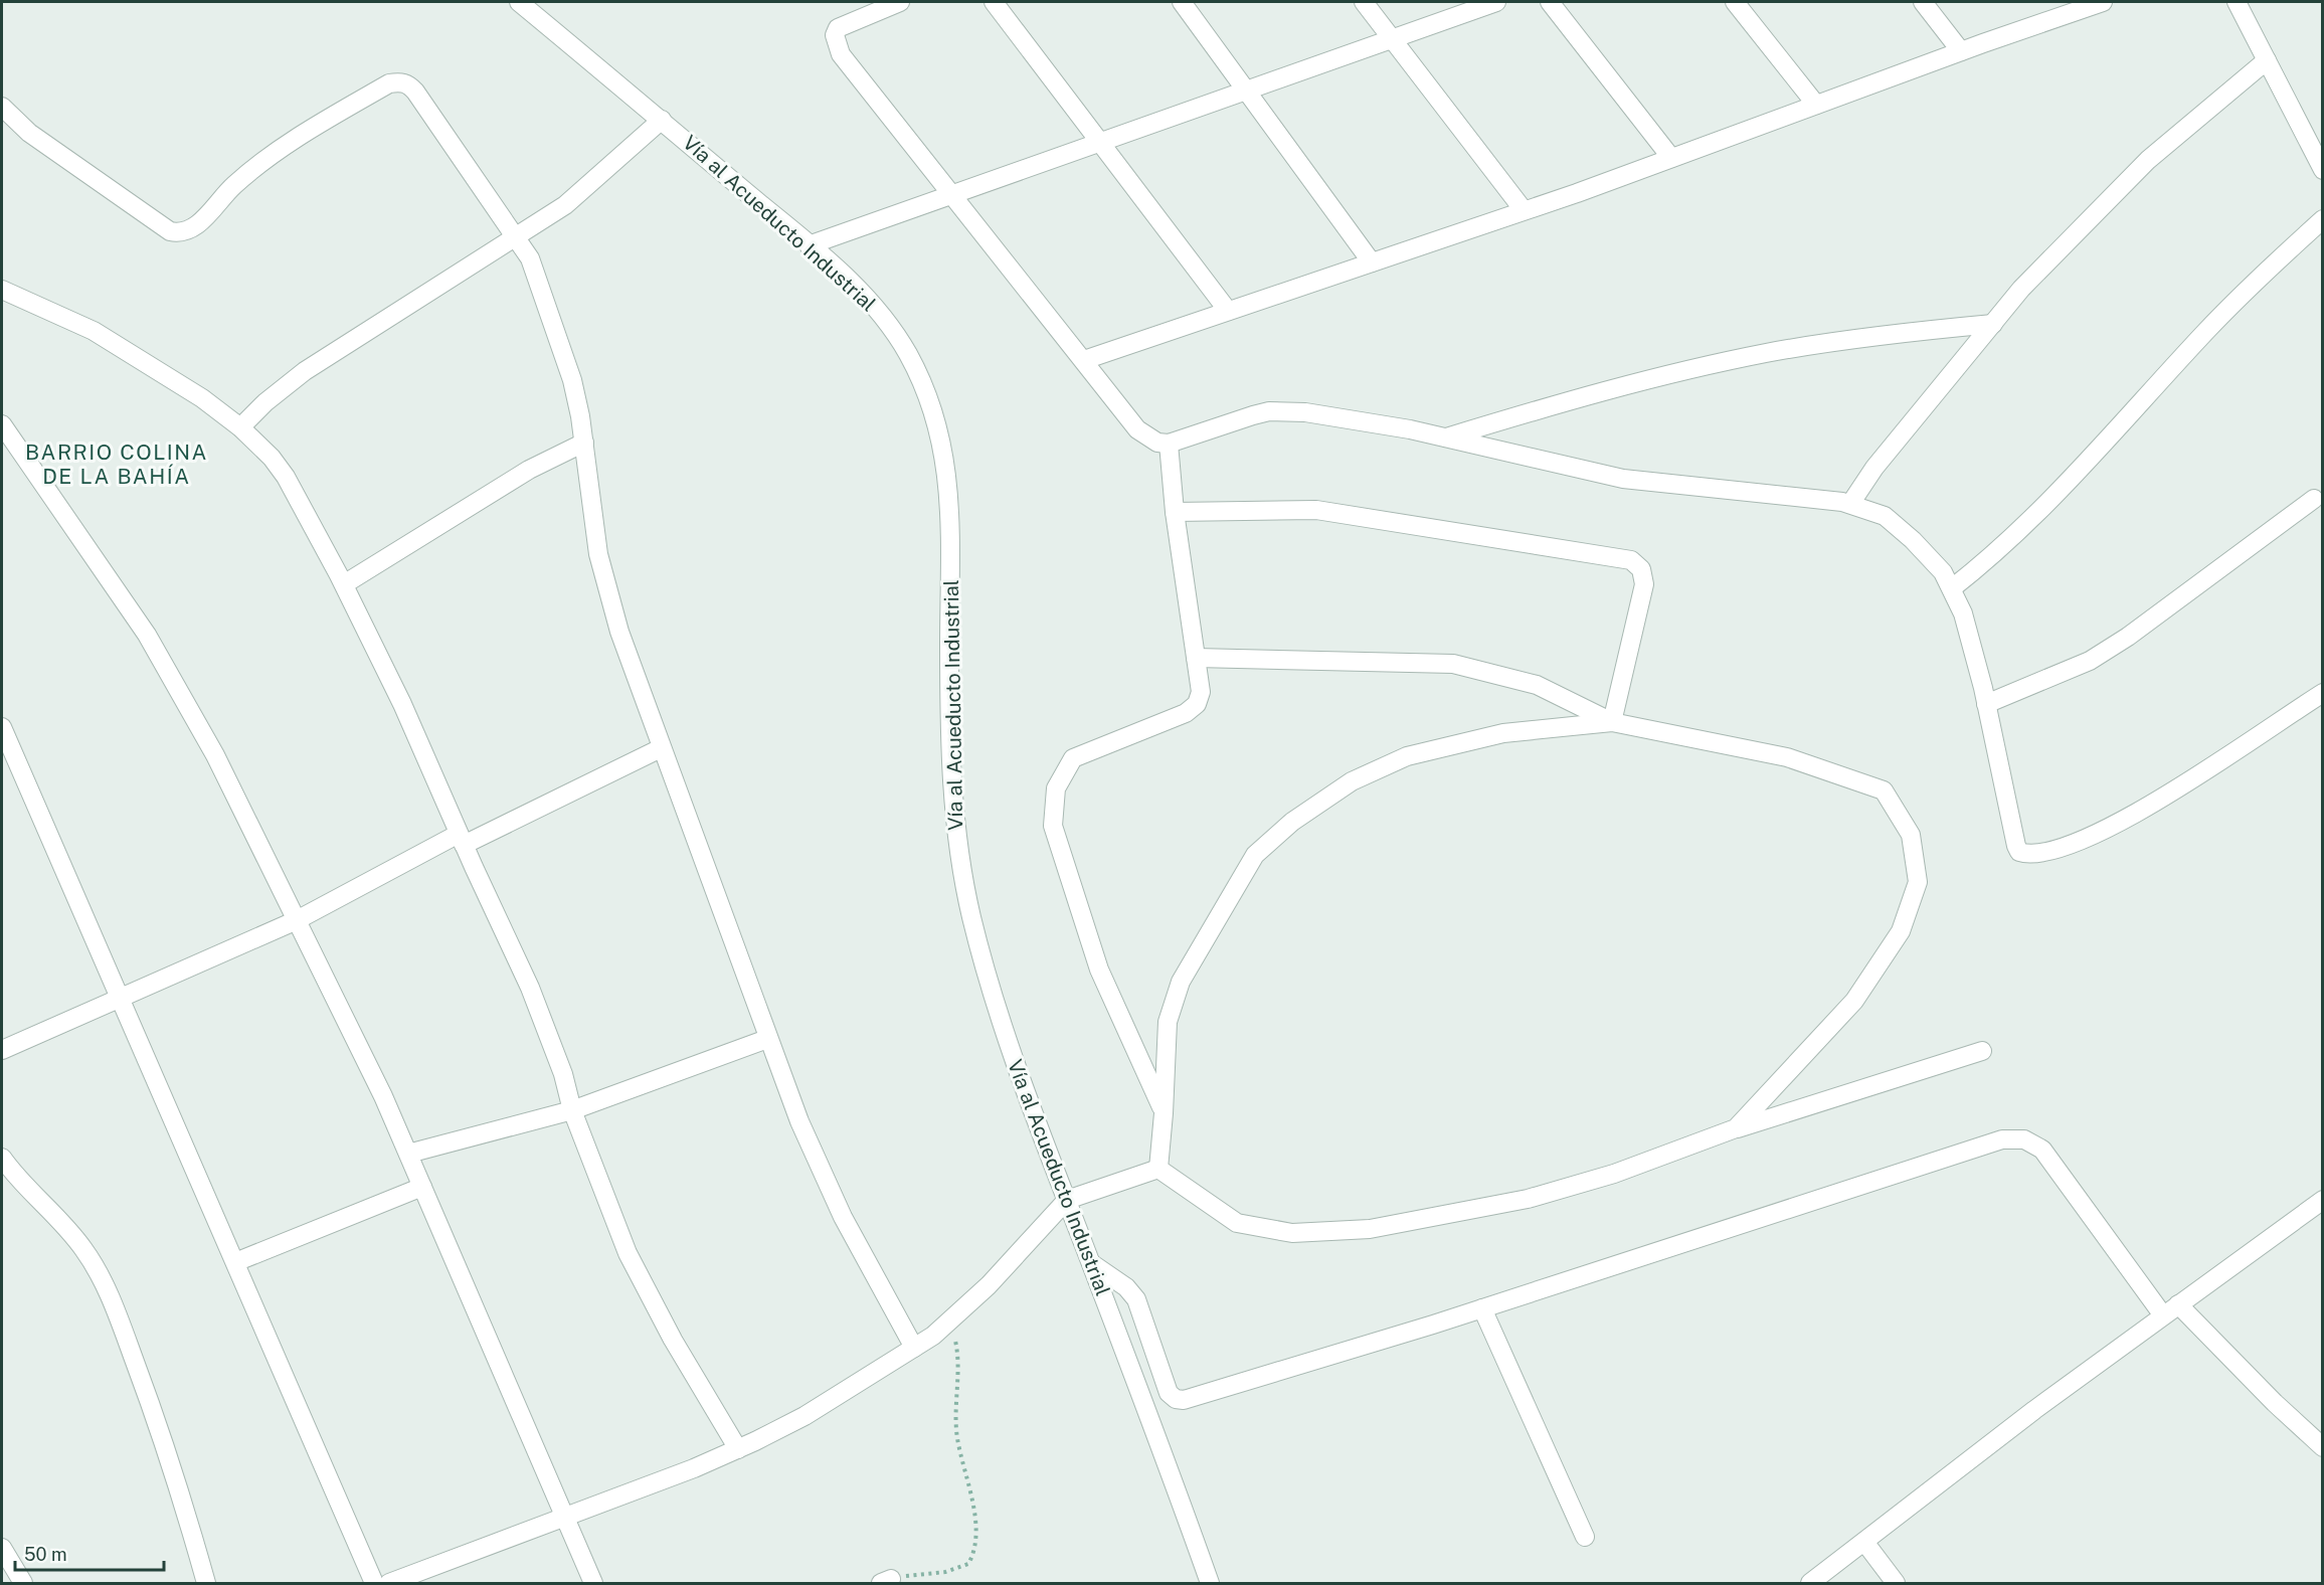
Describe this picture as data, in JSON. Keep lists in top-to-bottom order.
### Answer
{
  "streets": {
    "street": ["Vía al Acueducto Industrial"]
  },
  "districts": ["BARRIO COLINA DE LA BAHÍA"],
  "scale_bar": "50 m"
}
